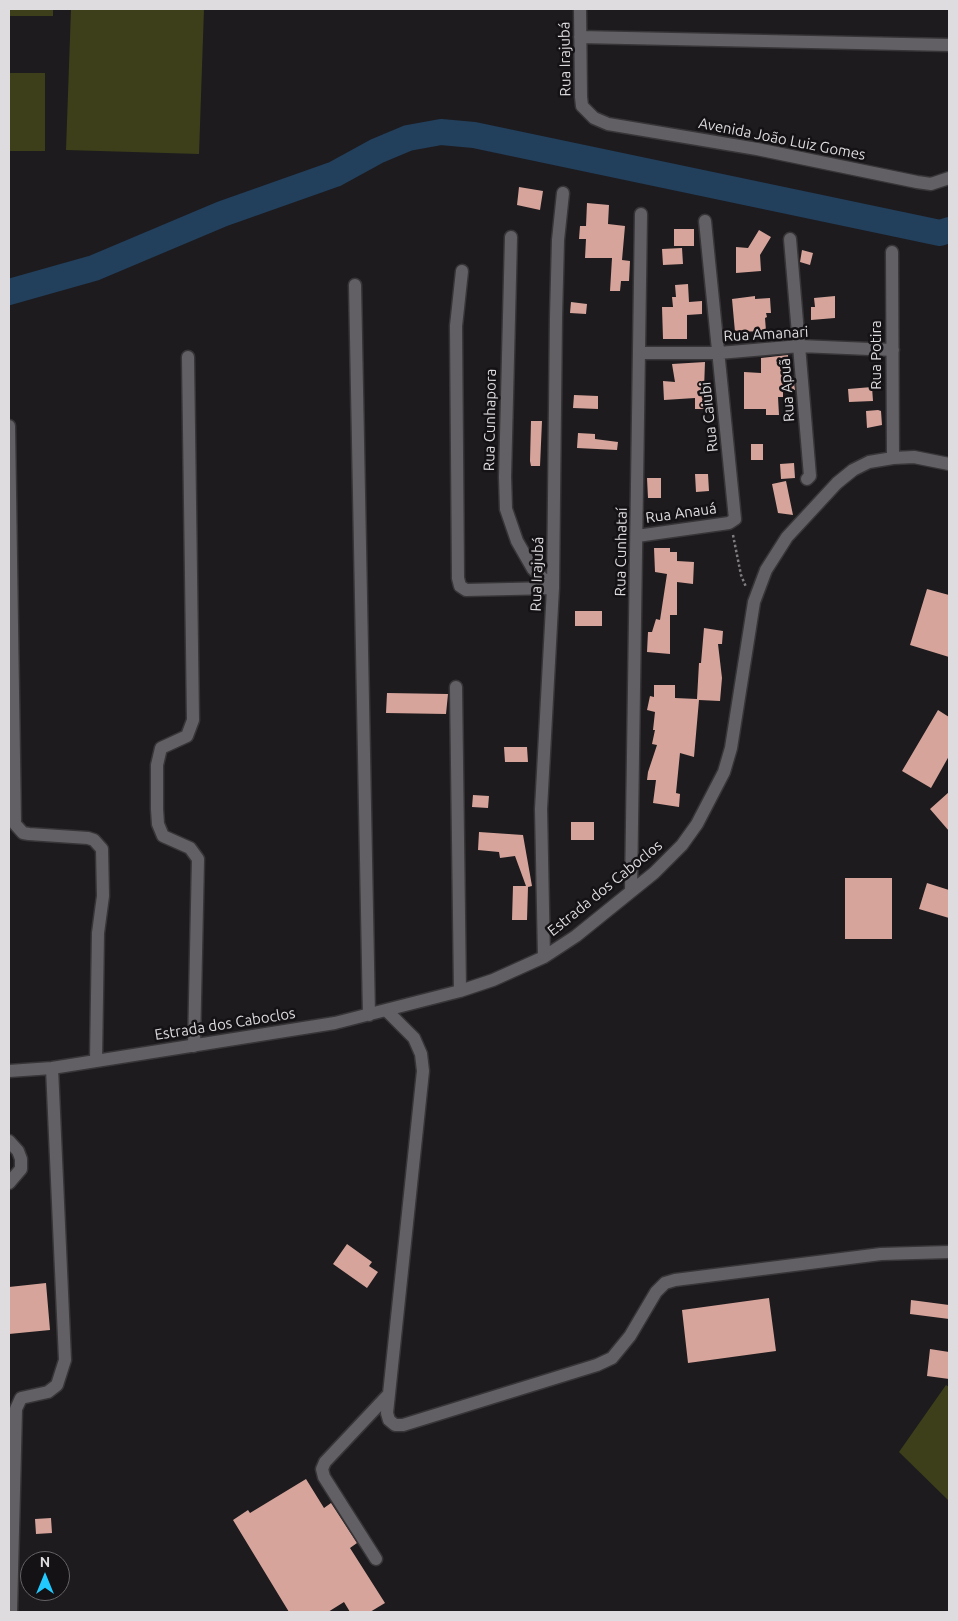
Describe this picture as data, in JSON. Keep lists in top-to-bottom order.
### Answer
{
  "streets": {
    "street": [
      "Rua Irajubá",
      "Avenida João Luiz Gomes",
      "Rua Amanari",
      "Rua Potira",
      "Rua Apuã",
      "Rua Caiubi",
      "Rua Cunhapora",
      "Rua Anauá",
      "Rua Cunhataí",
      "Estrada dos Caboclos"
    ]
  },
  "crossings": [
    ["Rua Irajubá", "Avenida João Luiz Gomes"],
    ["Rua Irajubá", "Rua Cunhapora"],
    ["Rua Irajubá", "Estrada dos Caboclos"],
    ["Rua Amanari", "Rua Potira"],
    ["Rua Amanari", "Rua Apuã"],
    ["Rua Amanari", "Rua Caiubi"],
    ["Rua Amanari", "Rua Cunhataí"],
    ["Rua Potira", "Estrada dos Caboclos"],
    ["Rua Caiubi", "Rua Anauá"],
    ["Rua Anauá", "Rua Cunhataí"],
    ["Rua Cunhataí", "Estrada dos Caboclos"]
  ],
  "north": "top"
}
